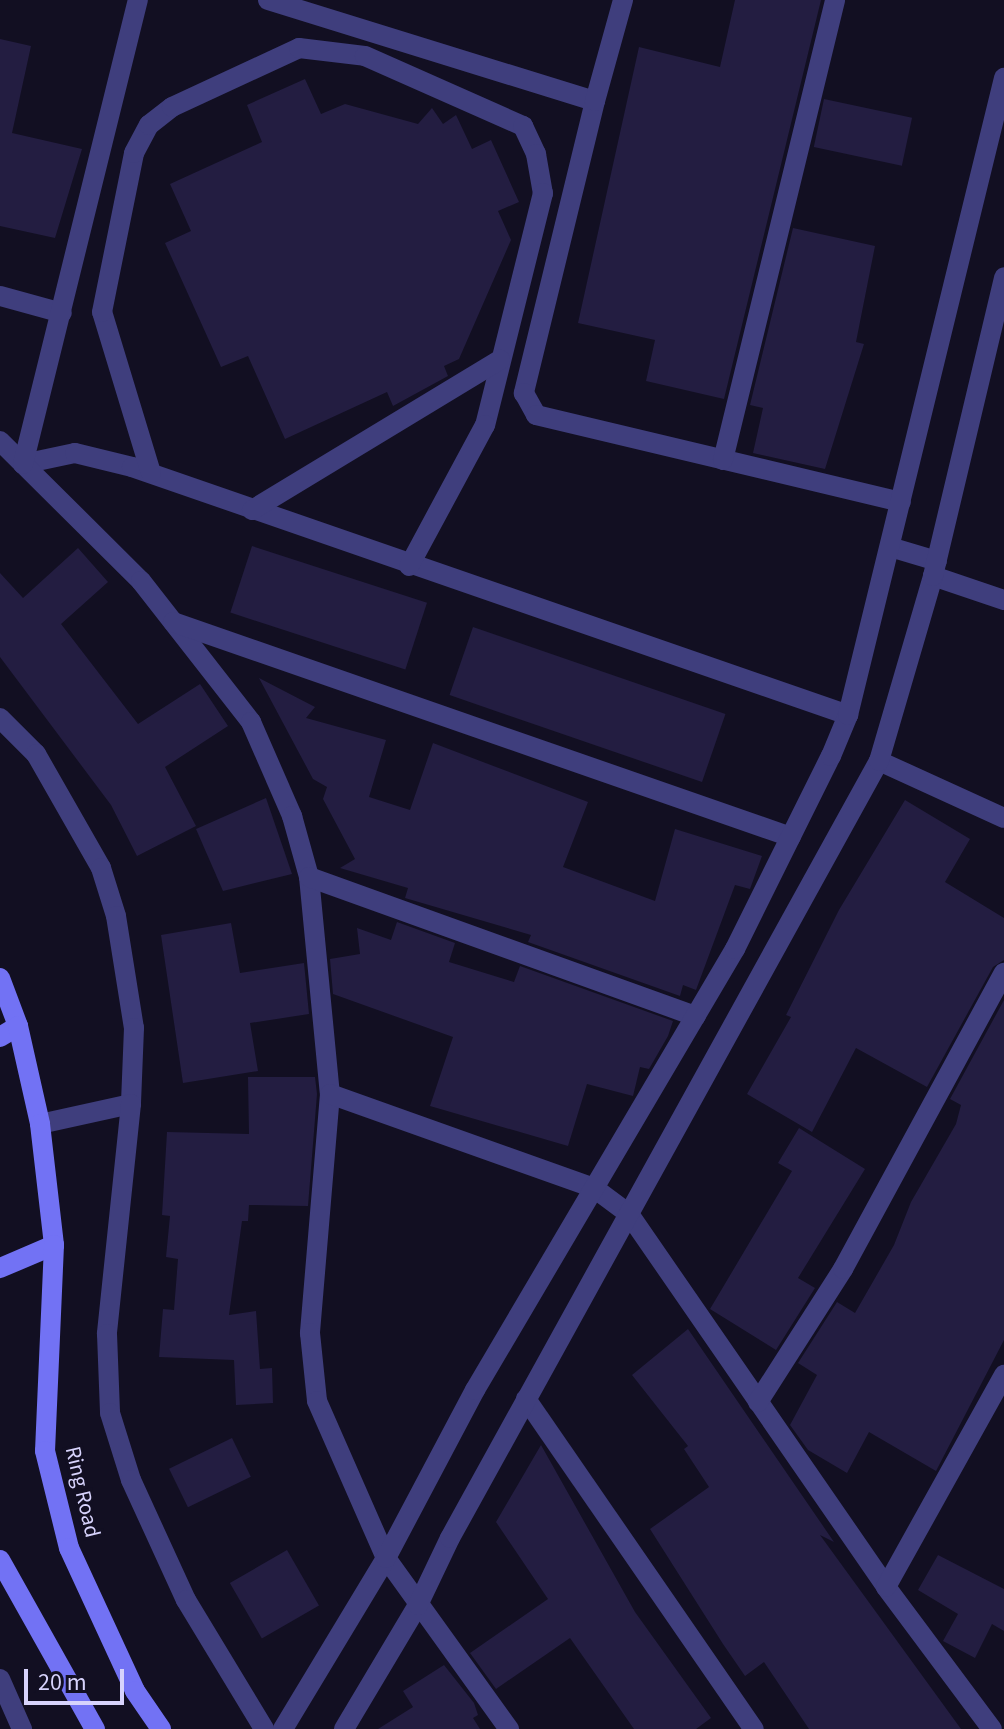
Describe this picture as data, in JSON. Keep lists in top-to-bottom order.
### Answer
{
  "streets": {
    "main road": ["Ring Road"]
  },
  "scale_bar": "20 m"
}
